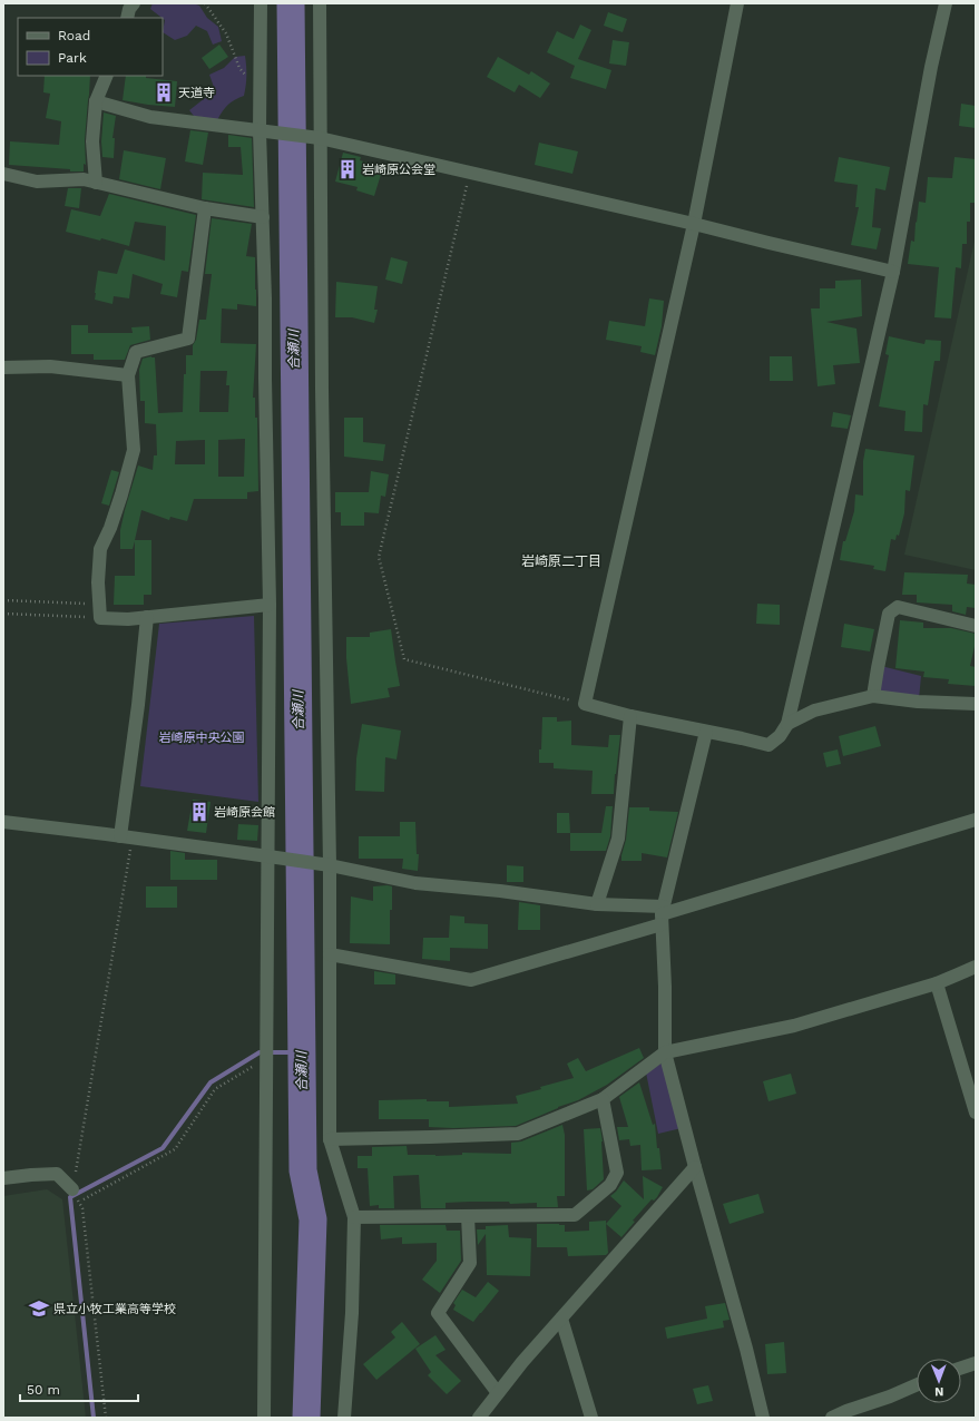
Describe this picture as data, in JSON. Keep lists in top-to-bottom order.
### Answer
{
  "districts": ["岩崎原二丁目"],
  "water": ["合瀬川"],
  "parks": ["岩崎原中央公園"],
  "places": {
    "building": ["天道寺", "岩崎原公会堂", "岩崎原会館"],
    "school or university": ["県立小牧工業高等学校"]
  },
  "legend": ["Road", "Park"],
  "scale_bar": "50 m",
  "north": "bottom"
}
